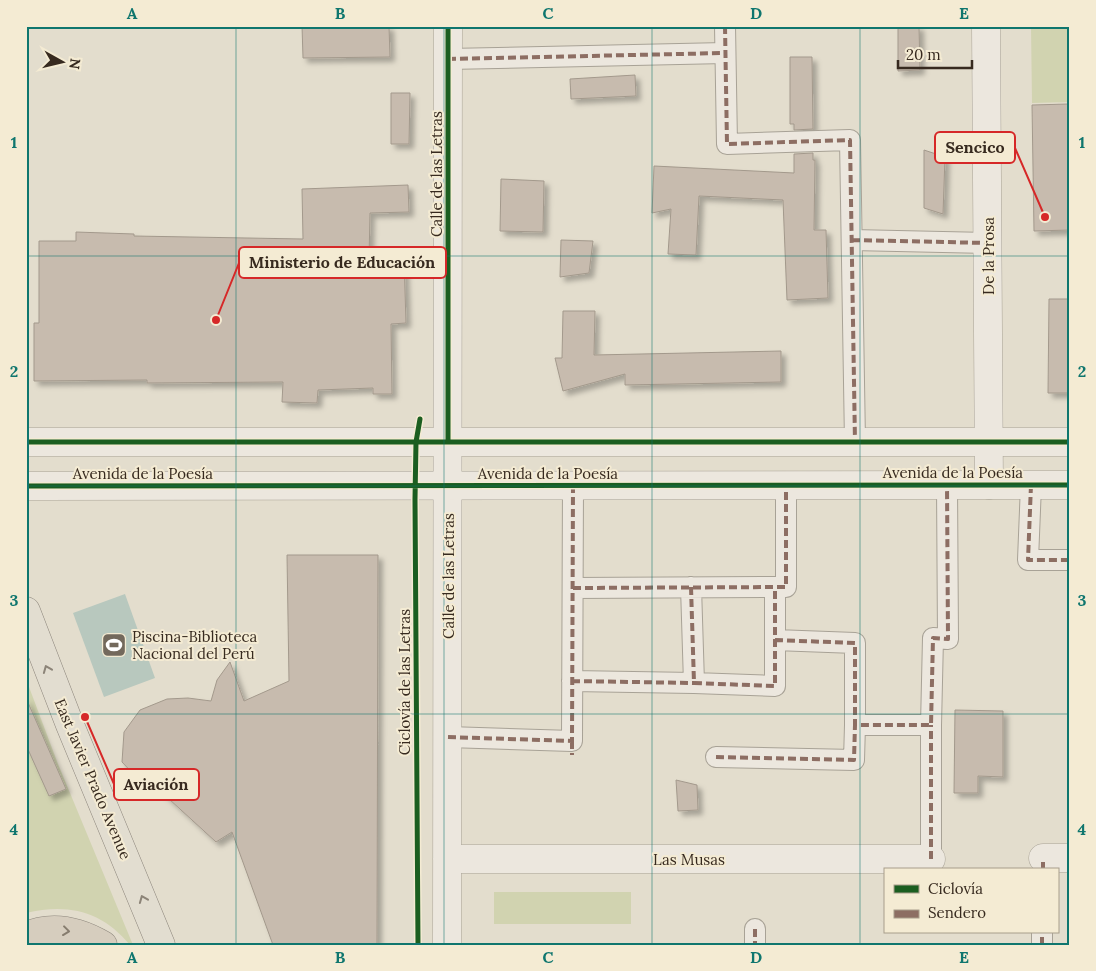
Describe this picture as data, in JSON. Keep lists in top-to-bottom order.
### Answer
{
  "streets": {
    "main road": ["East Javier Prado Avenue"],
    "street": [
      "Calle de las Letras",
      "De la Prosa",
      "Avenida de la Poesía",
      "Las Musas"
    ],
    "cycle path": ["Ciclovía de las Letras"]
  },
  "crossings": [
    ["Calle de las Letras", "Avenida de la Poesía"],
    ["Calle de las Letras", "Las Musas"],
    ["De la Prosa", "Avenida de la Poesía"]
  ],
  "one_way": ["East Javier Prado Avenue"],
  "places": {
    "other": ["Sencico", "Ministerio de Educación", "Aviación"],
    "sports": ["Piscina-Biblioteca Nacional del Perú"]
  },
  "legend": ["Ciclovía", "Sendero"],
  "scale_bar": "20 m",
  "north": "right",
  "grid": {
    "columns": [
      "A",
      "B",
      "C",
      "D",
      "E"
    ],
    "rows": [
      "1",
      "2",
      "3",
      "4"
    ]
  }
}
